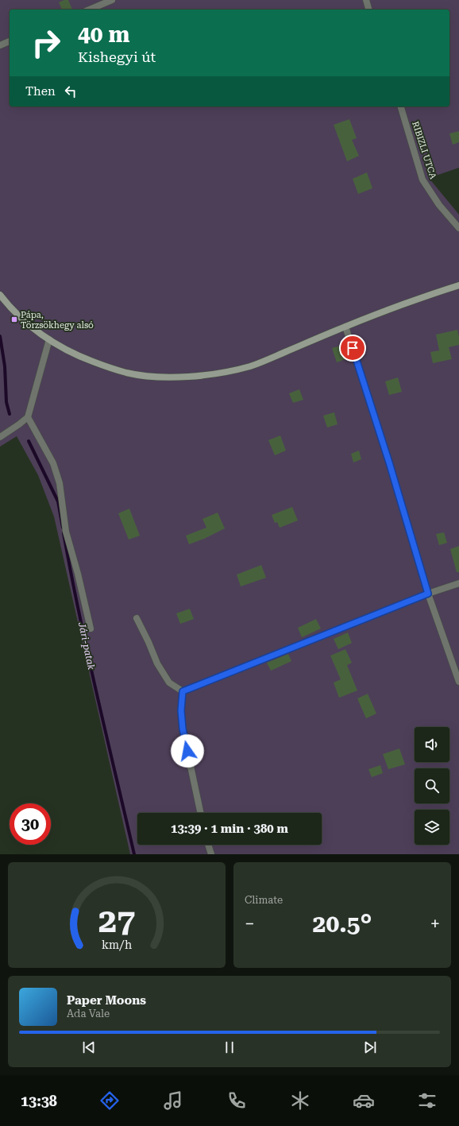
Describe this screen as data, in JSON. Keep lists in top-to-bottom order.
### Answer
{
  "streets": {
    "street": ["RIBIZLI UTCA"]
  },
  "water": ["Jári-patak"],
  "places": {
    "transit": ["Pápa, Törzsökhegy alsó"]
  },
  "page": {
    "turn": ["40 m", "Kishegyi út"],
    "then": "Then",
    "limit": "30",
    "trip": "13:39 · 1 min · 380 m",
    "tile": "Climate",
    "heat": ["−", "20.5°", "+"],
    "song": ["Paper Moons", "Ada Vale"],
    "tabs": "13:38",
    "gauge": ["27", "km/h"]
  }
}
